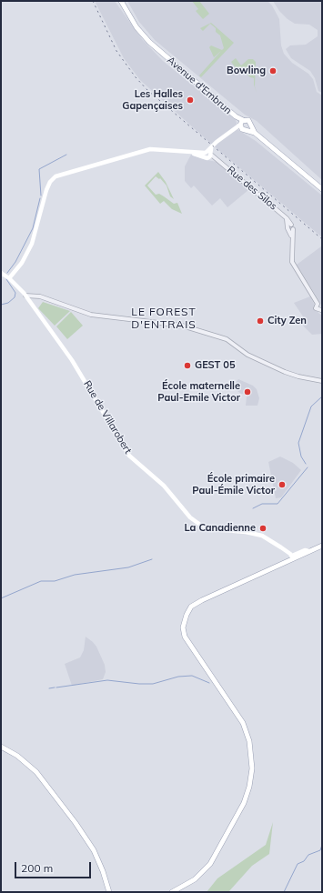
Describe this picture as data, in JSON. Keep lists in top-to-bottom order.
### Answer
{
  "streets": {
    "main road": ["Avenue d'Embrun", "Rue de Villarobert"],
    "street": ["Rue des Silos"]
  },
  "districts": ["LE FOREST D'ENTRAIS"],
  "places": [
    "Bowling",
    "Les Halles Gapençaises",
    "City Zen",
    "GEST 05",
    "École maternelle Paul-Emile Victor",
    "École primaire Paul-Émile Victor",
    "La Canadienne"
  ],
  "scale_bar": "200 m"
}
